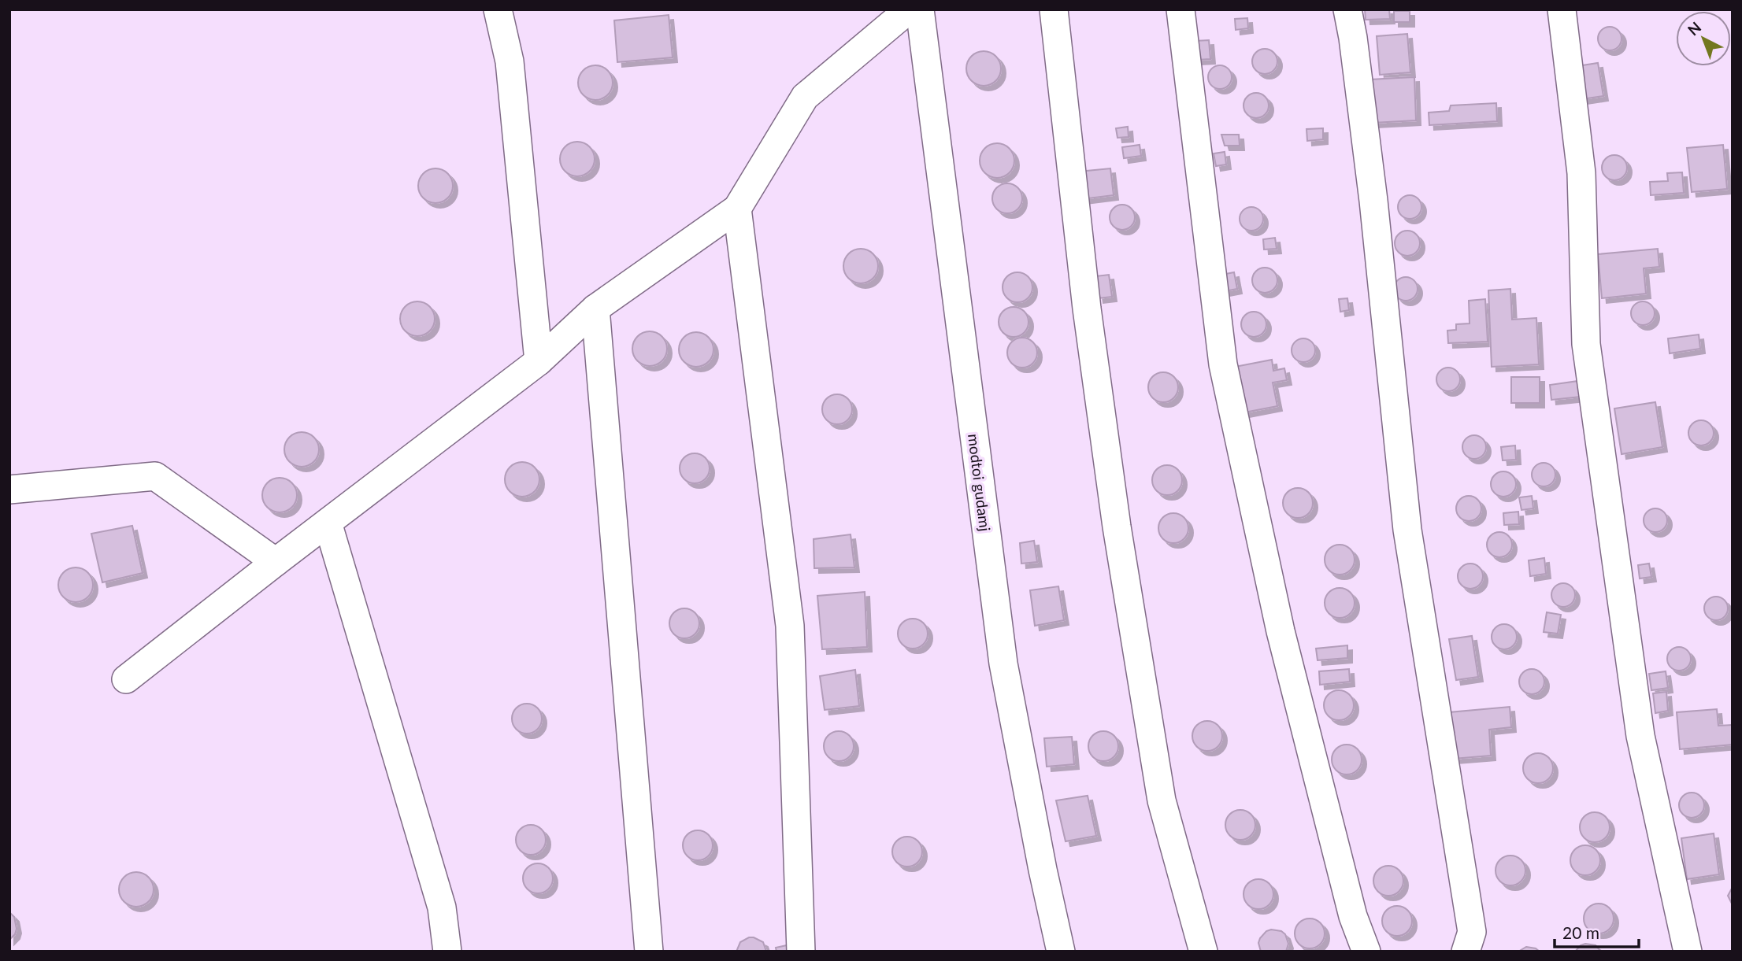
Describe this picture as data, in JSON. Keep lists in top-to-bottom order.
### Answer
{
  "streets": {
    "street": ["modtoi gudamj"]
  },
  "scale_bar": "20 m",
  "north": "top left"
}
